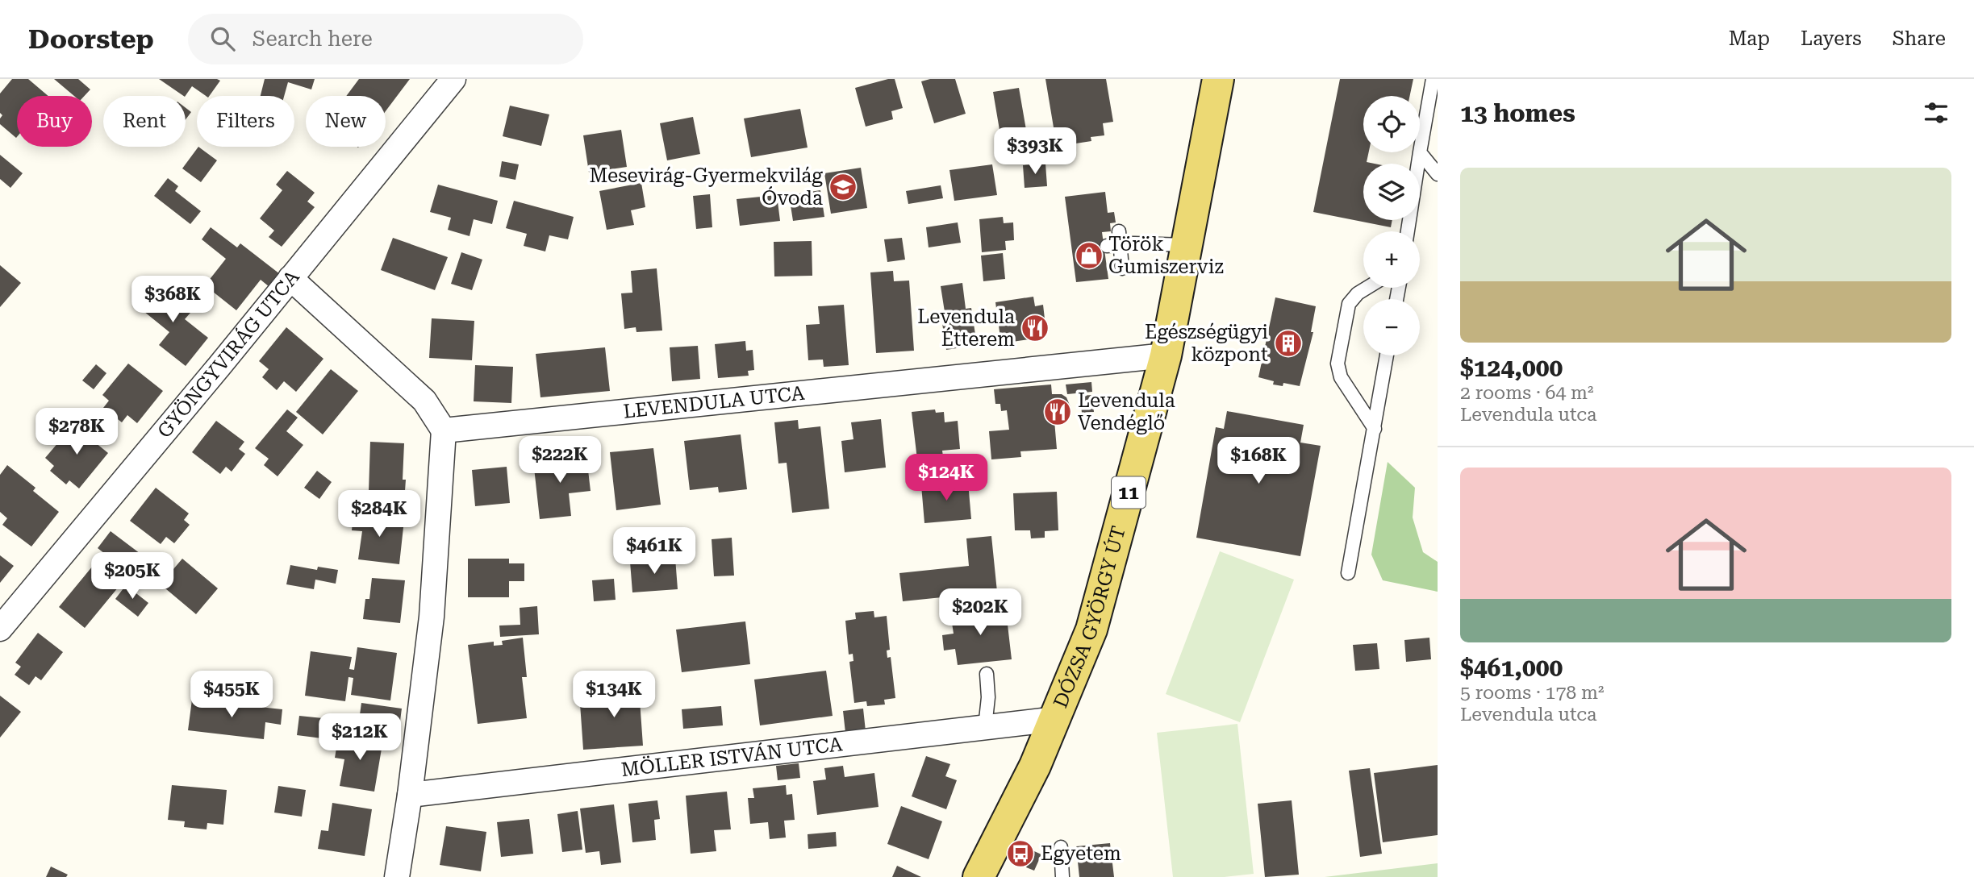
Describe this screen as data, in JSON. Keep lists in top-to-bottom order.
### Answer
{
  "streets": {
    "main road": ["11", "DÓZSA GYÖRGY ÚT"],
    "street": ["GYÖNGYVIRÁG UTCA", "LEVENDULA UTCA", "MÖLLER ISTVÁN UTCA"]
  },
  "crossings": [
    ["LEVENDULA UTCA", "DÓZSA GYÖRGY ÚT"],
    ["DÓZSA GYÖRGY ÚT", "MÖLLER ISTVÁN UTCA"]
  ],
  "places": {
    "school or university": ["Mesevirág-Gyermekvilág Óvoda"],
    "shop": ["Török Gumiszerviz"],
    "restaurant": ["Levendula Étterem", "Levendula Vendéglő"],
    "building": ["Egészségügyi központ"],
    "bus stop": ["Egyetem"]
  },
  "page": {
    "header": "Doorstep",
    "search": "Search here",
    "nav": ["Map", "Layers", "Share"],
    "heading": "13 homes",
    "map_buttons": ["+", "−"],
    "chip": [
      "Buy",
      "Rent",
      "Filters",
      "New"
    ],
    "price": [
      "$393K",
      "$368K",
      "$278K",
      "$222K",
      "$168K",
      "$124K",
      "$284K",
      "$461K",
      "$205K",
      "$202K",
      "$455K",
      "$134K",
      "$212K"
    ],
    "list": [
      {
        "name": "$124,000",
        "note": "2 rooms · 64 m² · Levendula utca"
      },
      {
        "name": "$461,000",
        "note": "5 rooms · 178 m² · Levendula utca"
      }
    ]
  }
}
